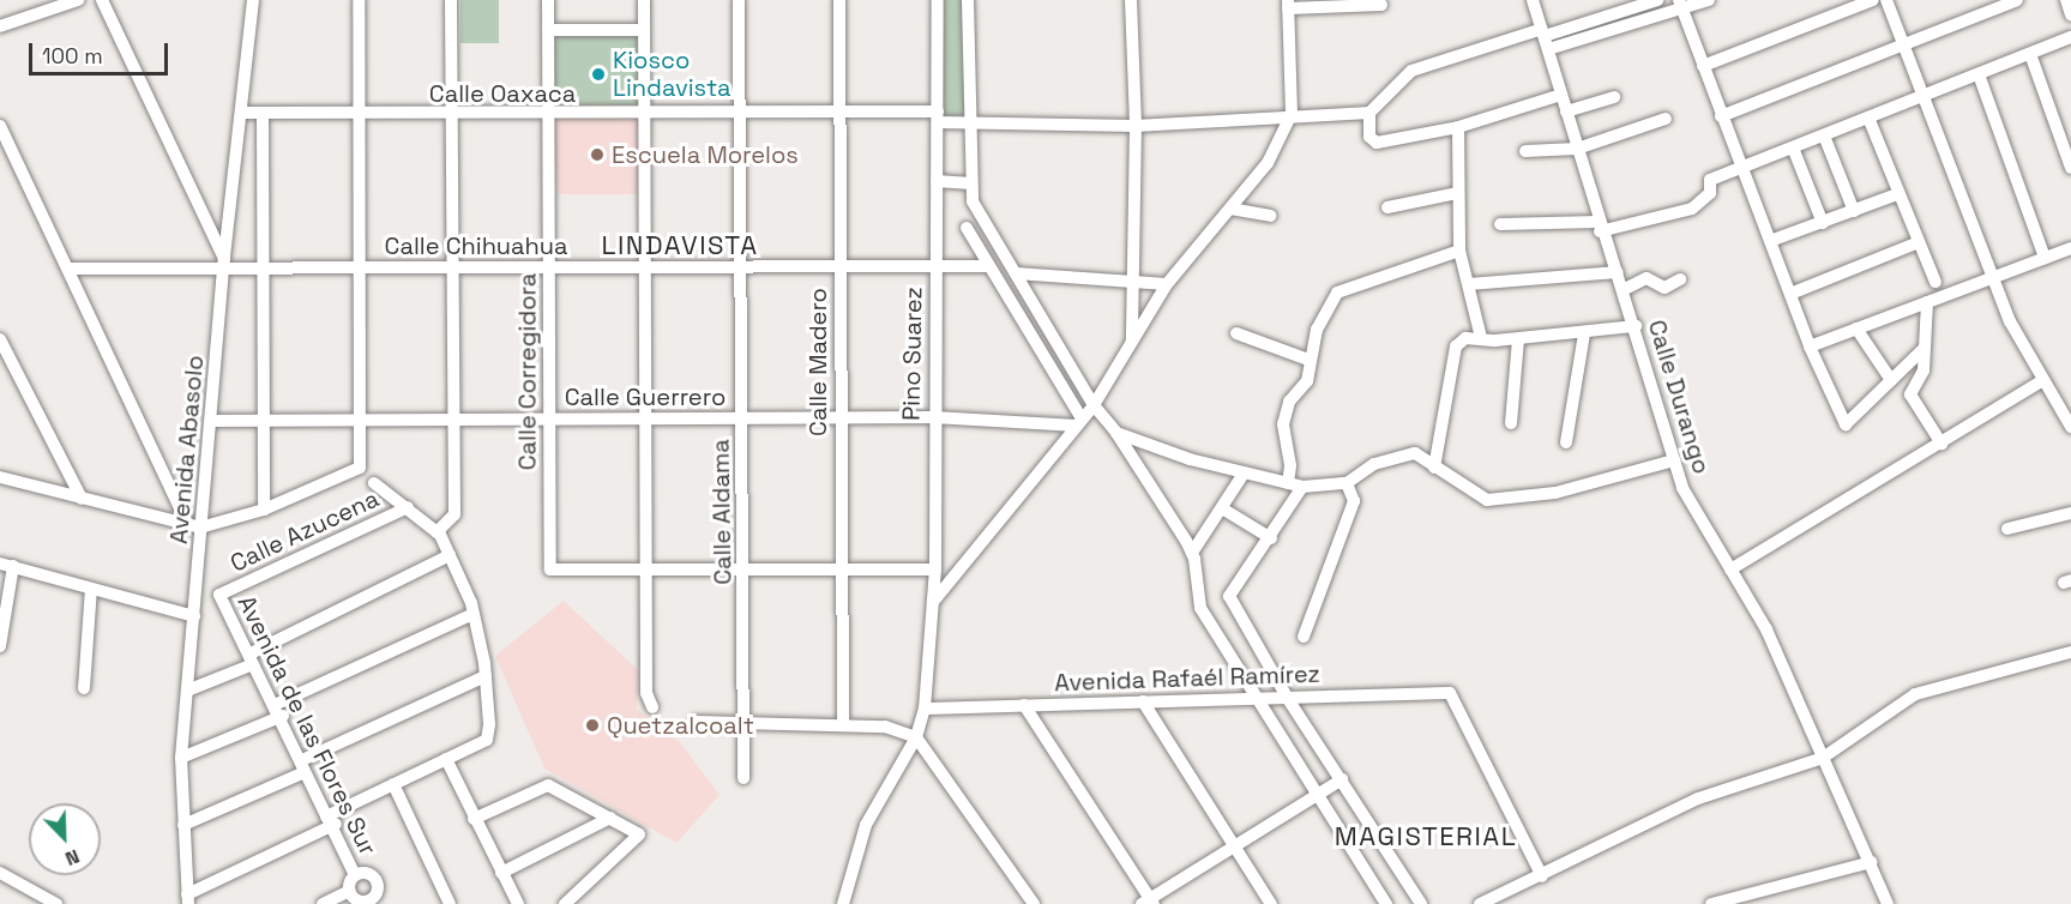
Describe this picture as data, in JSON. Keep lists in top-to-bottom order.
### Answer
{
  "streets": {
    "street": [
      "Calle Oaxaca",
      "Calle Chihuahua",
      "Pino Suarez",
      "Calle Madero",
      "Calle Corregidora",
      "Calle Guerrero",
      "Calle Durango",
      "Avenida Abasolo",
      "Calle Aldama",
      "Calle Azucena",
      "Avenida Rafaél Ramírez",
      "Avenida de las Flores Sur"
    ]
  },
  "crossings": [
    ["Calle Oaxaca", "Pino Suarez"],
    ["Calle Oaxaca", "Calle Madero"],
    ["Calle Oaxaca", "Calle Corregidora"],
    ["Calle Oaxaca", "Avenida Abasolo"],
    ["Calle Oaxaca", "Calle Aldama"],
    ["Calle Chihuahua", "Pino Suarez"],
    ["Calle Chihuahua", "Calle Madero"],
    ["Calle Chihuahua", "Calle Corregidora"],
    ["Calle Chihuahua", "Avenida Abasolo"],
    ["Calle Chihuahua", "Calle Aldama"],
    ["Pino Suarez", "Calle Guerrero"],
    ["Pino Suarez", "Avenida Rafaél Ramírez"],
    ["Calle Madero", "Calle Guerrero"],
    ["Calle Corregidora", "Calle Guerrero"],
    ["Calle Guerrero", "Avenida Abasolo"],
    ["Calle Guerrero", "Calle Aldama"],
    ["Calle Azucena", "Avenida de las Flores Sur"]
  ],
  "districts": ["LINDAVISTA", "MAGISTERIAL"],
  "places": ["Kiosco Lindavista", "Escuela Morelos", "Quetzalcoalt"],
  "scale_bar": "100 m",
  "north": "bottom right"
}
